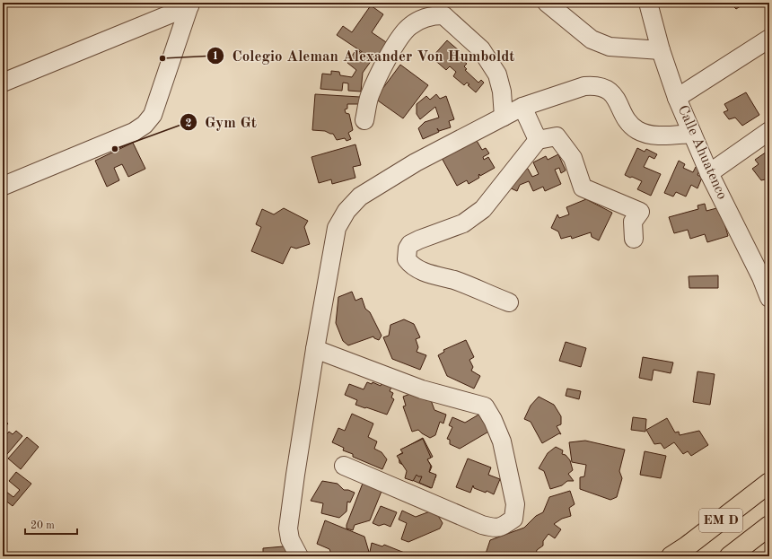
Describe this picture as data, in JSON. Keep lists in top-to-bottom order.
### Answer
{
  "streets": {
    "highway": ["EM D"],
    "street": ["Calle Ahuatenco"]
  },
  "places": ["Colegio Aleman Alexander Von Humboldt", "Gym Gt"],
  "scale_bar": "20 m"
}
